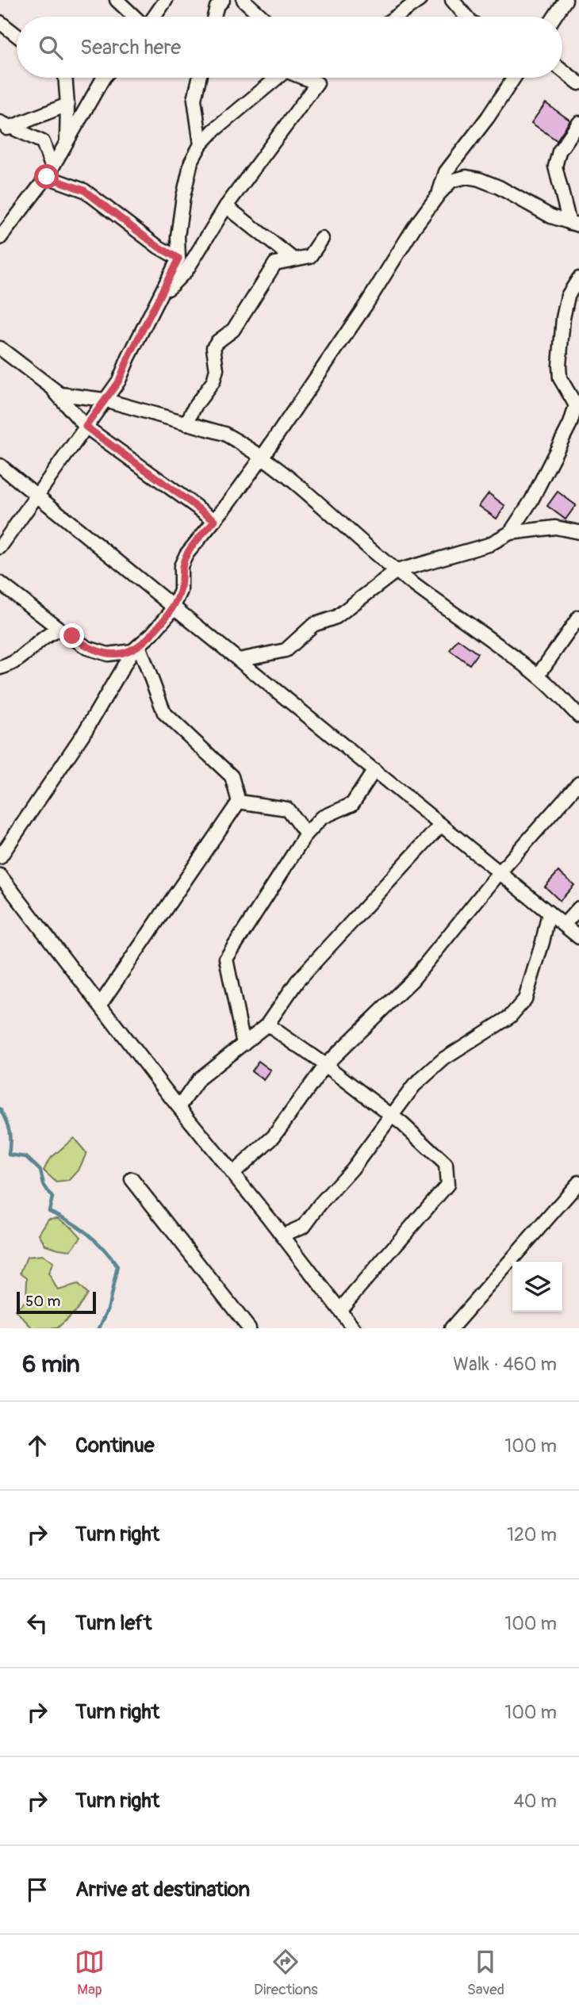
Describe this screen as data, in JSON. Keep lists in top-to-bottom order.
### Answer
{
  "scale_bar": "50 m",
  "page": {
    "search": "Search here",
    "scale": "50 m",
    "heading": ["6 min", "Walk · 460 m"],
    "list": [
      ["Continue", "100 m"],
      ["Turn right", "120 m"],
      ["Turn left", "100 m"],
      ["Turn right", "100 m"],
      ["Turn right", "40 m"],
      "Arrive at destination"
    ],
    "nav": ["Map", "Directions", "Saved"]
  }
}
